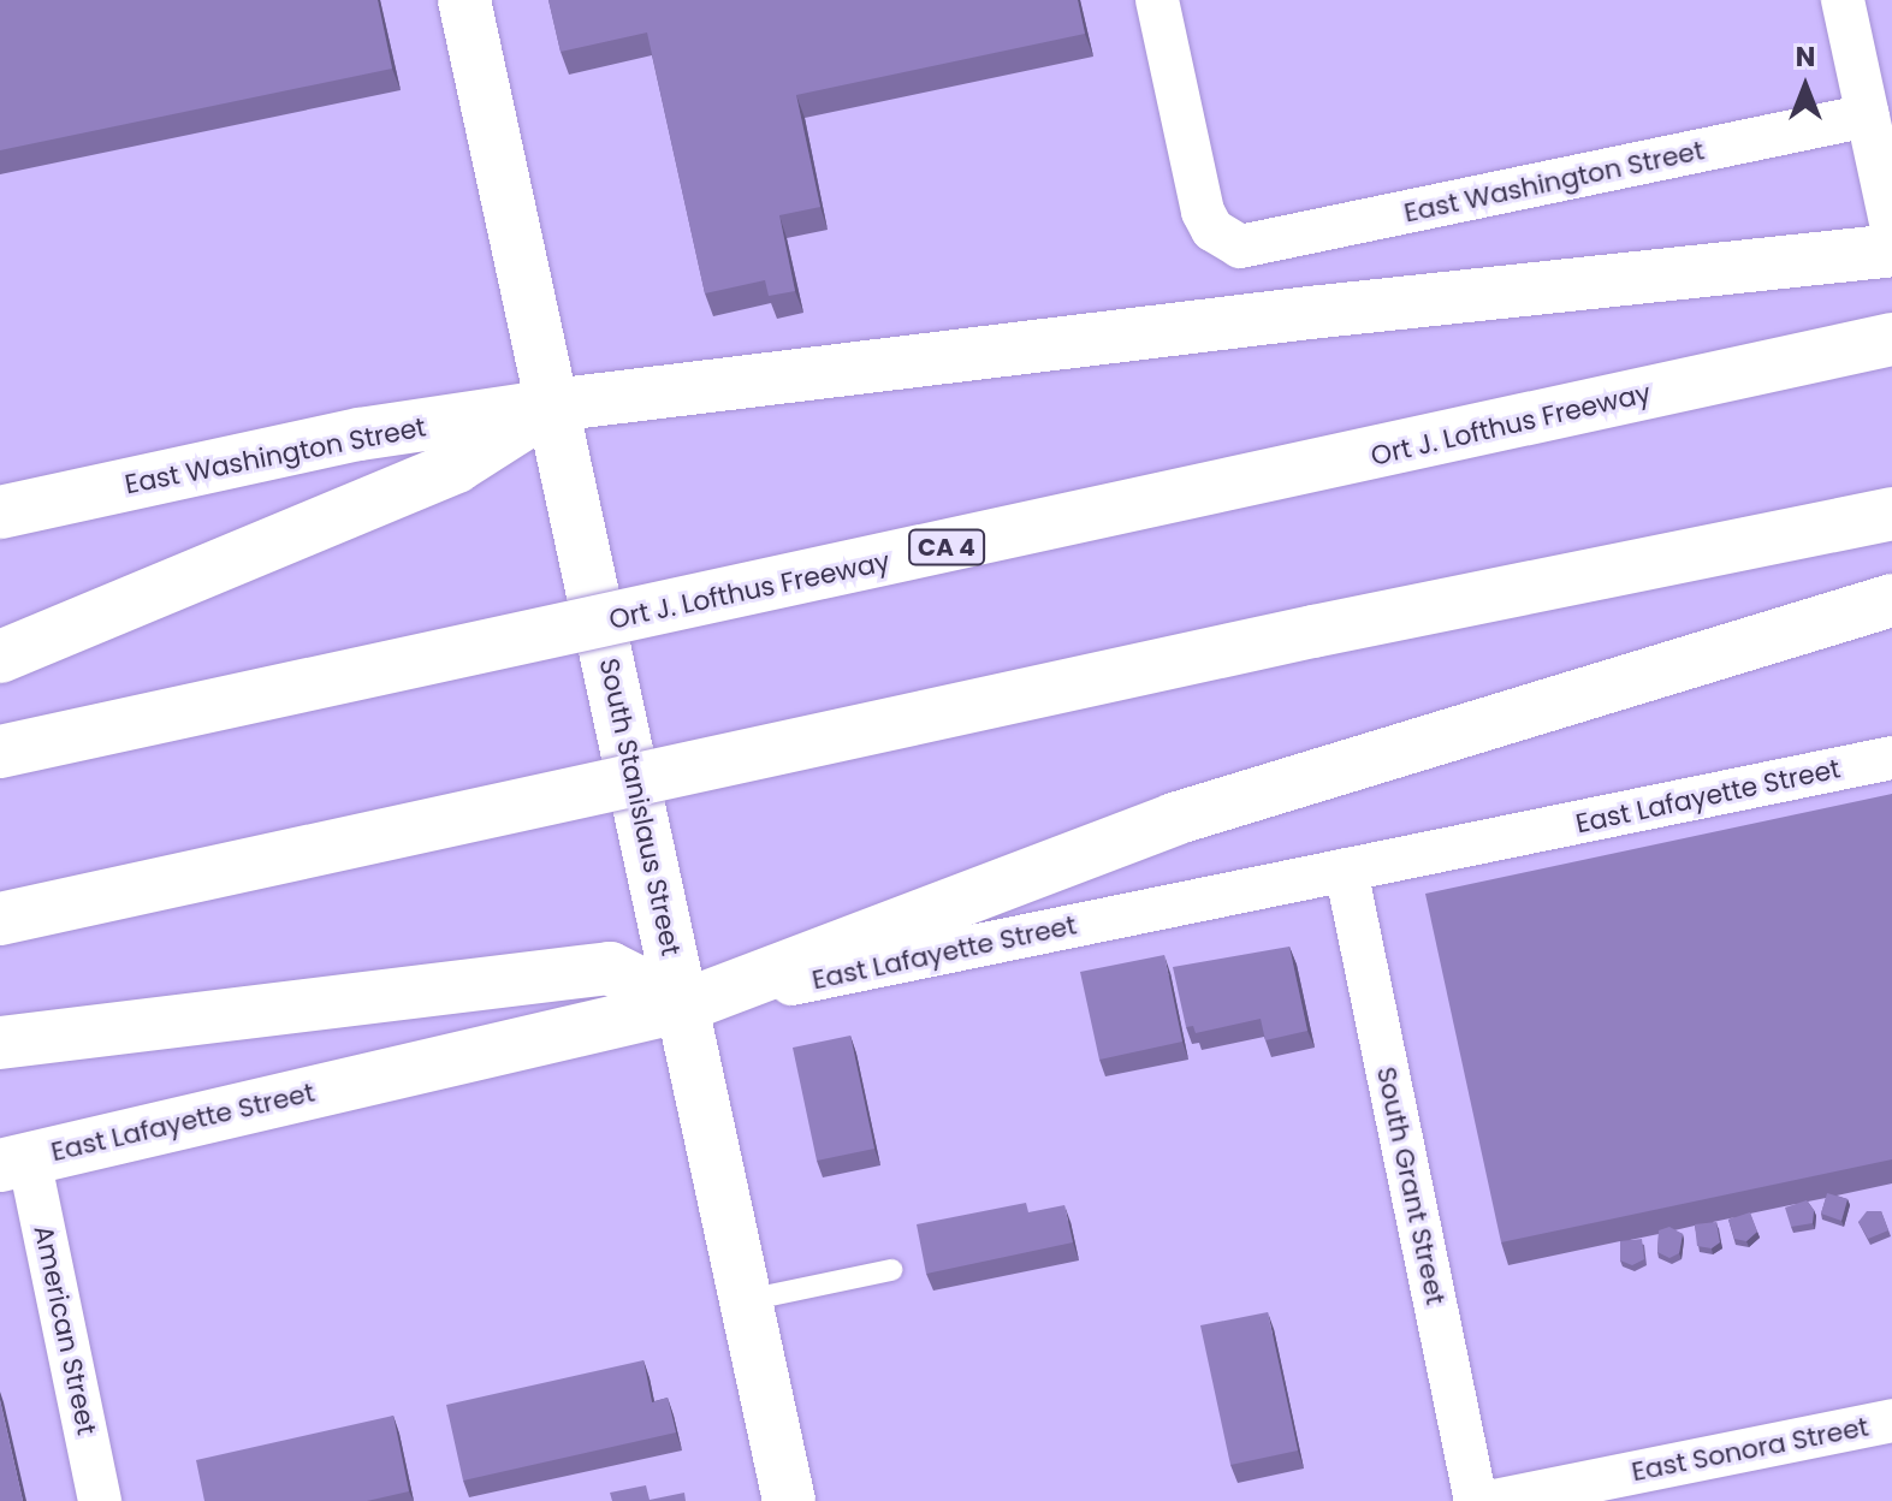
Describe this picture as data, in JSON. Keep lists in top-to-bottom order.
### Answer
{
  "streets": {
    "main road": [
      "East Washington Street",
      "Ort J. Lofthus Freeway",
      "CA 4",
      "East Lafayette Street",
      "South Stanislaus Street"
    ],
    "street": ["South Grant Street", "American Street", "East Sonora Street"]
  },
  "crossings": [
    ["East Washington Street", "South Stanislaus Street"],
    ["East Lafayette Street", "South Stanislaus Street"],
    ["East Lafayette Street", "South Grant Street"],
    ["East Lafayette Street", "American Street"]
  ],
  "north": "top"
}
